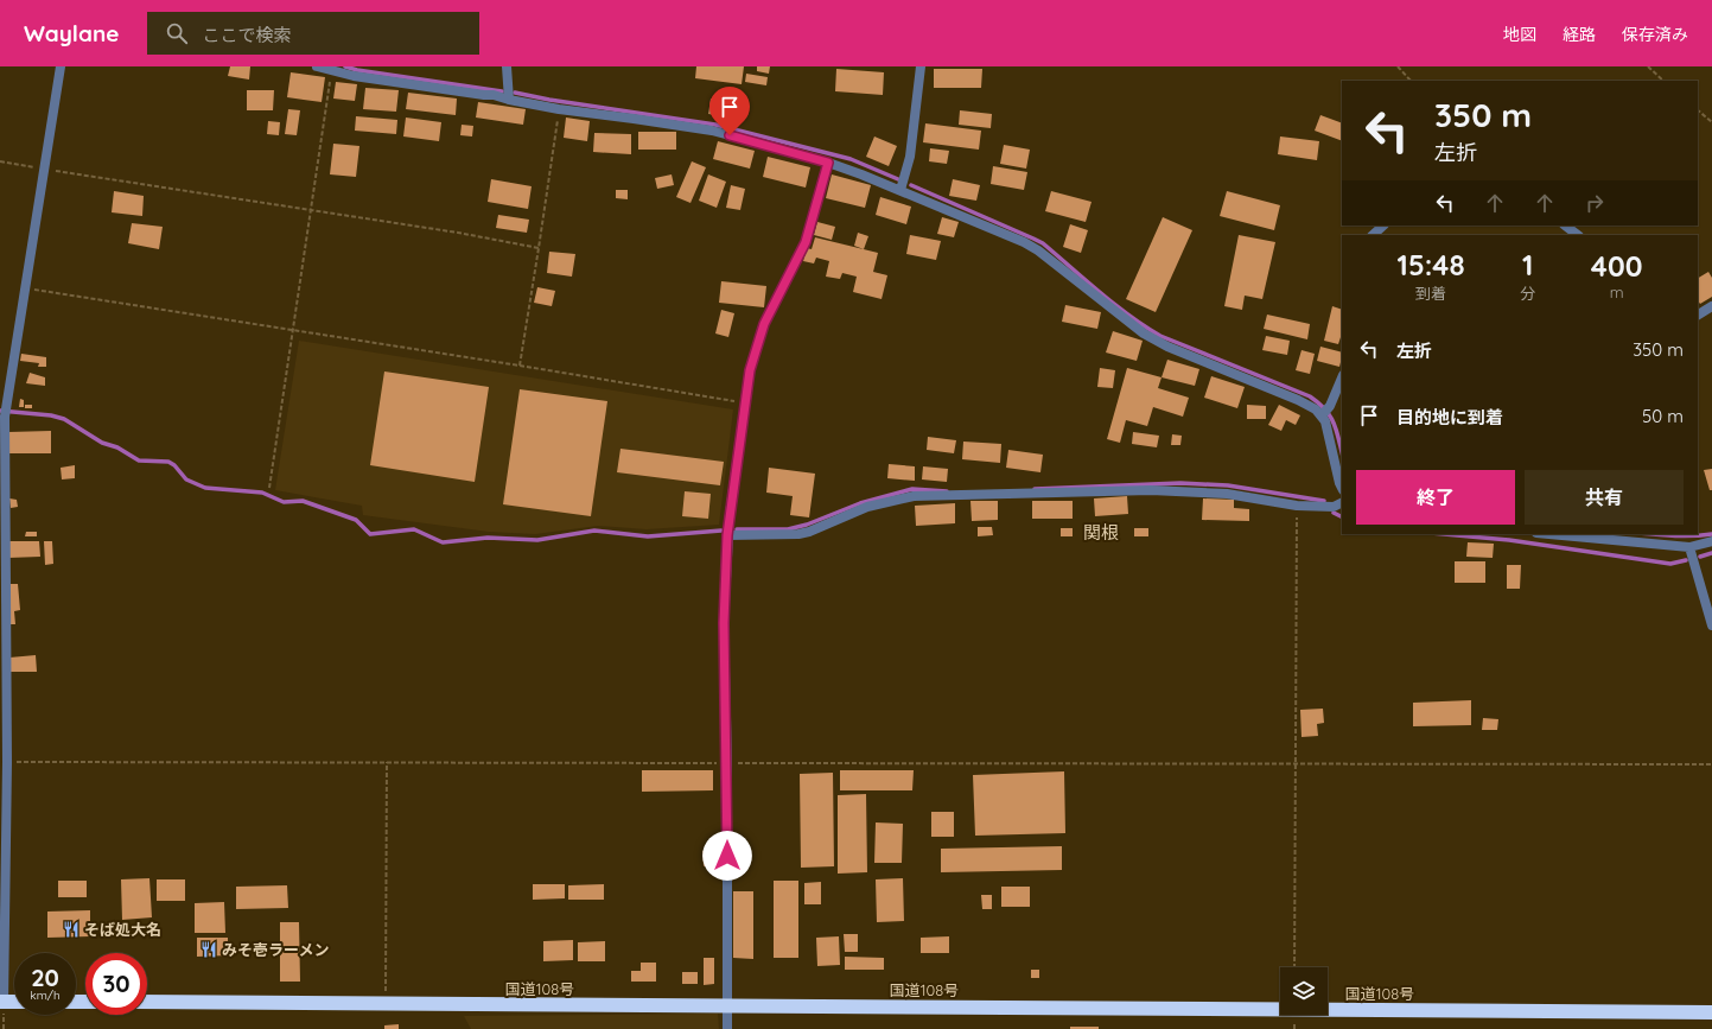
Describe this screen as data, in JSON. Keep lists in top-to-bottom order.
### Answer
{
  "streets": {
    "highway": ["国道108号"]
  },
  "districts": ["関根"],
  "places": {
    "restaurant": ["そば処大名", "みそ壱ラーメン"]
  },
  "page": {
    "header": "Waylane",
    "search": "ここで検索",
    "nav": ["地図", "経路", "保存済み"],
    "turn": ["350 m", "左折"],
    "eta": [
      "15:48",
      "到着",
      "1",
      "分",
      "400",
      "m"
    ],
    "list": [
      {
        "name": "左折",
        "value": "350 m"
      },
      {
        "name": "目的地に到着",
        "value": "50 m"
      }
    ],
    "buttons": ["終了", "共有"],
    "speed": "20 km/h",
    "limit": "30"
  }
}
